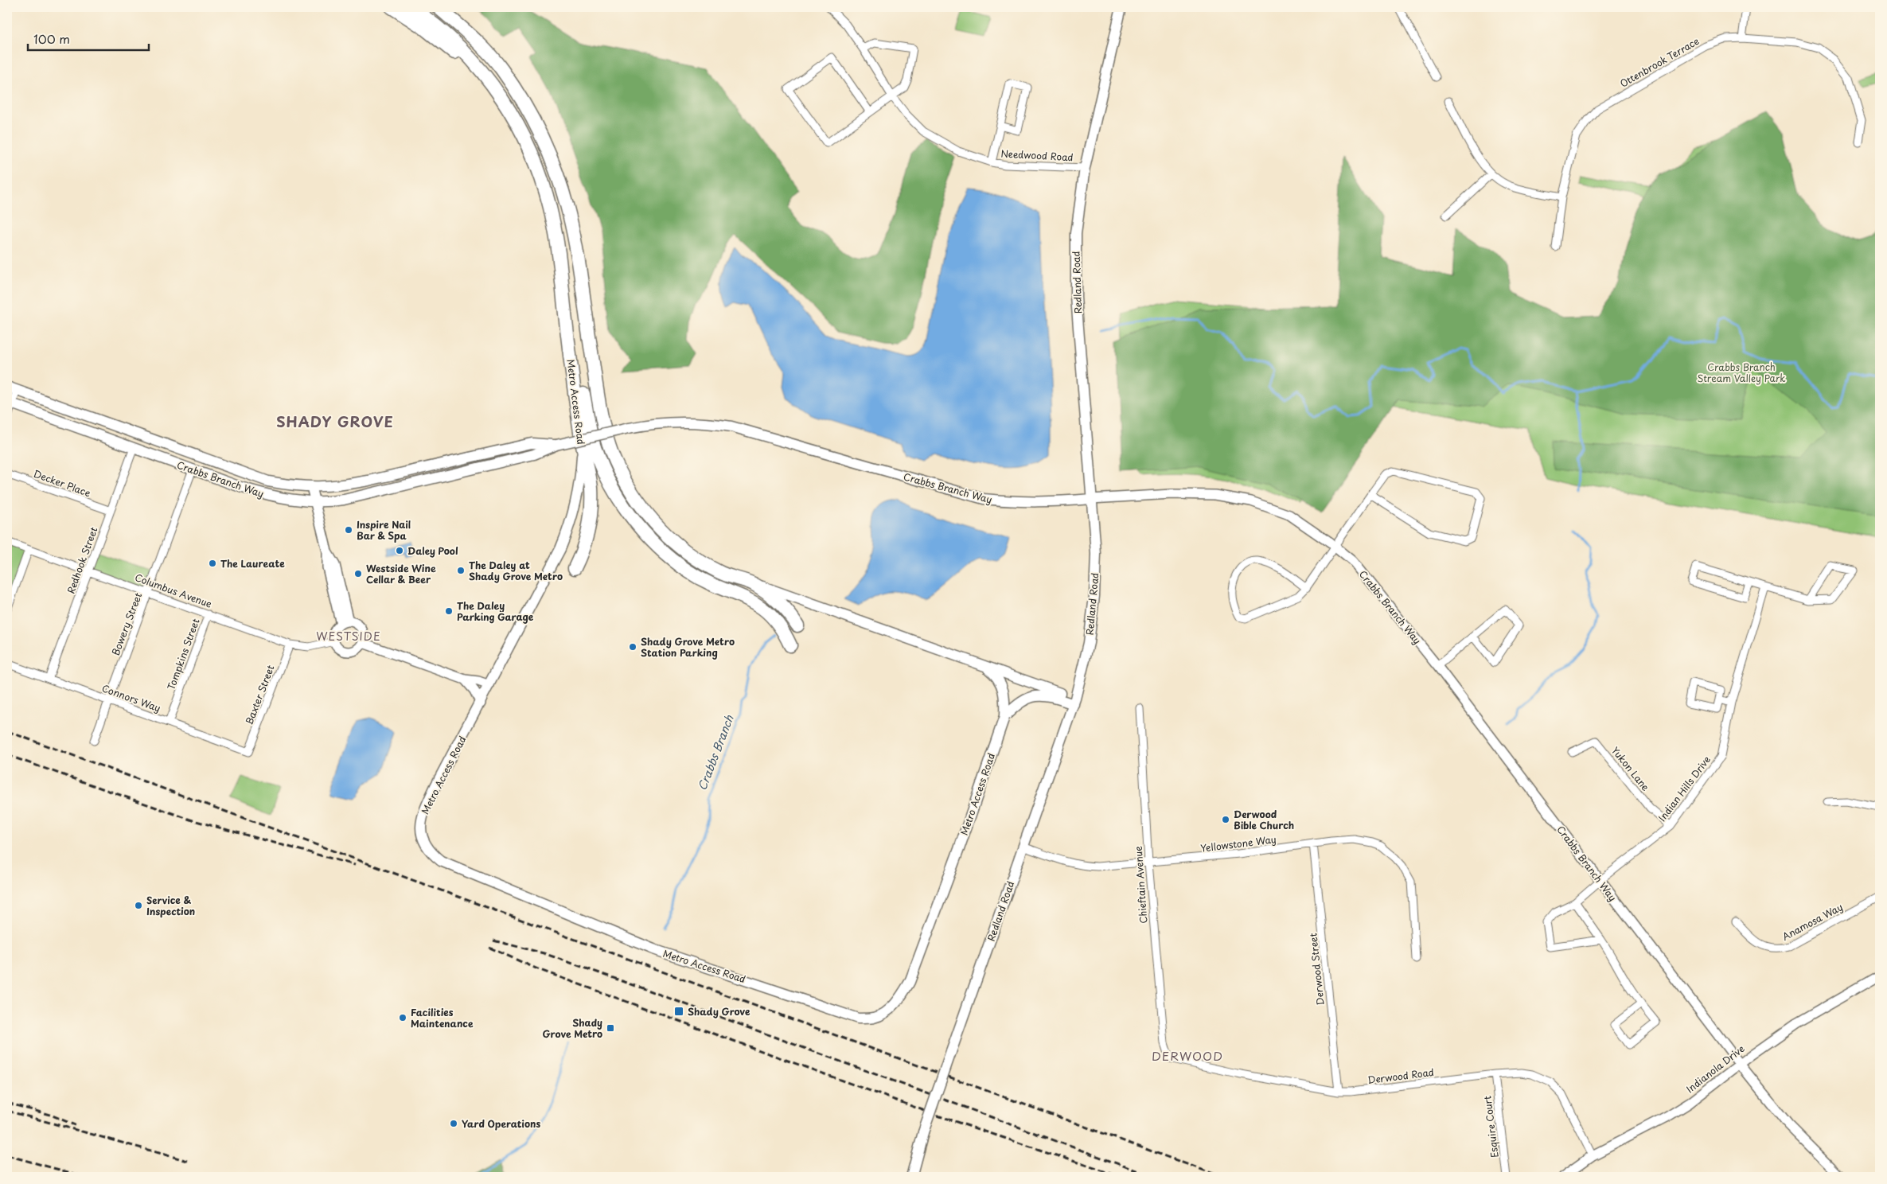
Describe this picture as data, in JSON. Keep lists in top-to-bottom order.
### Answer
{
  "streets": {
    "highway": ["Metro Access Road"],
    "main road": ["Redland Road", "Crabbs Branch Way"],
    "street": [
      "Ottenbrook Terrace",
      "Needwood Road",
      "Decker Place",
      "Redhook Street",
      "Columbus Avenue",
      "Bowery Street",
      "Tompkins Street",
      "Baxter Street",
      "Connors Way",
      "Yukon Lane",
      "Indian Hills Drive",
      "Yellowstone Way",
      "Chieftain Avenue",
      "Anamosa Way",
      "Derwood Street",
      "Indianola Drive",
      "Derwood Road",
      "Esquire Court"
    ]
  },
  "crossings": [
    ["Needwood Road", "Redland Road"],
    ["Redland Road", "Metro Access Road"],
    ["Redland Road", "Crabbs Branch Way"],
    ["Redland Road", "Yellowstone Way"],
    ["Crabbs Branch Way", "Redhook Street"],
    ["Crabbs Branch Way", "Bowery Street"],
    ["Crabbs Branch Way", "Indian Hills Drive"],
    ["Crabbs Branch Way", "Indianola Drive"],
    ["Decker Place", "Redhook Street"],
    ["Redhook Street", "Columbus Avenue"],
    ["Redhook Street", "Connors Way"],
    ["Columbus Avenue", "Bowery Street"],
    ["Columbus Avenue", "Tompkins Street"],
    ["Columbus Avenue", "Baxter Street"],
    ["Bowery Street", "Connors Way"],
    ["Tompkins Street", "Connors Way"],
    ["Baxter Street", "Connors Way"],
    ["Yukon Lane", "Indian Hills Drive"],
    ["Yellowstone Way", "Chieftain Avenue"],
    ["Yellowstone Way", "Derwood Street"],
    ["Chieftain Avenue", "Derwood Road"],
    ["Derwood Street", "Derwood Road"],
    ["Indianola Drive", "Derwood Road"],
    ["Derwood Road", "Esquire Court"]
  ],
  "districts": ["SHADY GROVE", "WESTSIDE", "DERWOOD"],
  "water": ["Crabbs Branch"],
  "parks": ["Crabbs Branch Stream Valley Park"],
  "places": {
    "other": [
      "Inspire Nail Bar & Spa",
      "Daley Pool",
      "The Laureate",
      "The Daley at Shady Grove Metro",
      "Westside Wine Cellar & Beer",
      "The Daley Parking Garage",
      "Shady Grove Metro Station Parking",
      "Derwood Bible Church",
      "Service & Inspection",
      "Facilities Maintenance",
      "Yard Operations"
    ],
    "transit": ["Shady Grove", "Shady Grove Metro"]
  },
  "scale_bar": "100 m"
}
